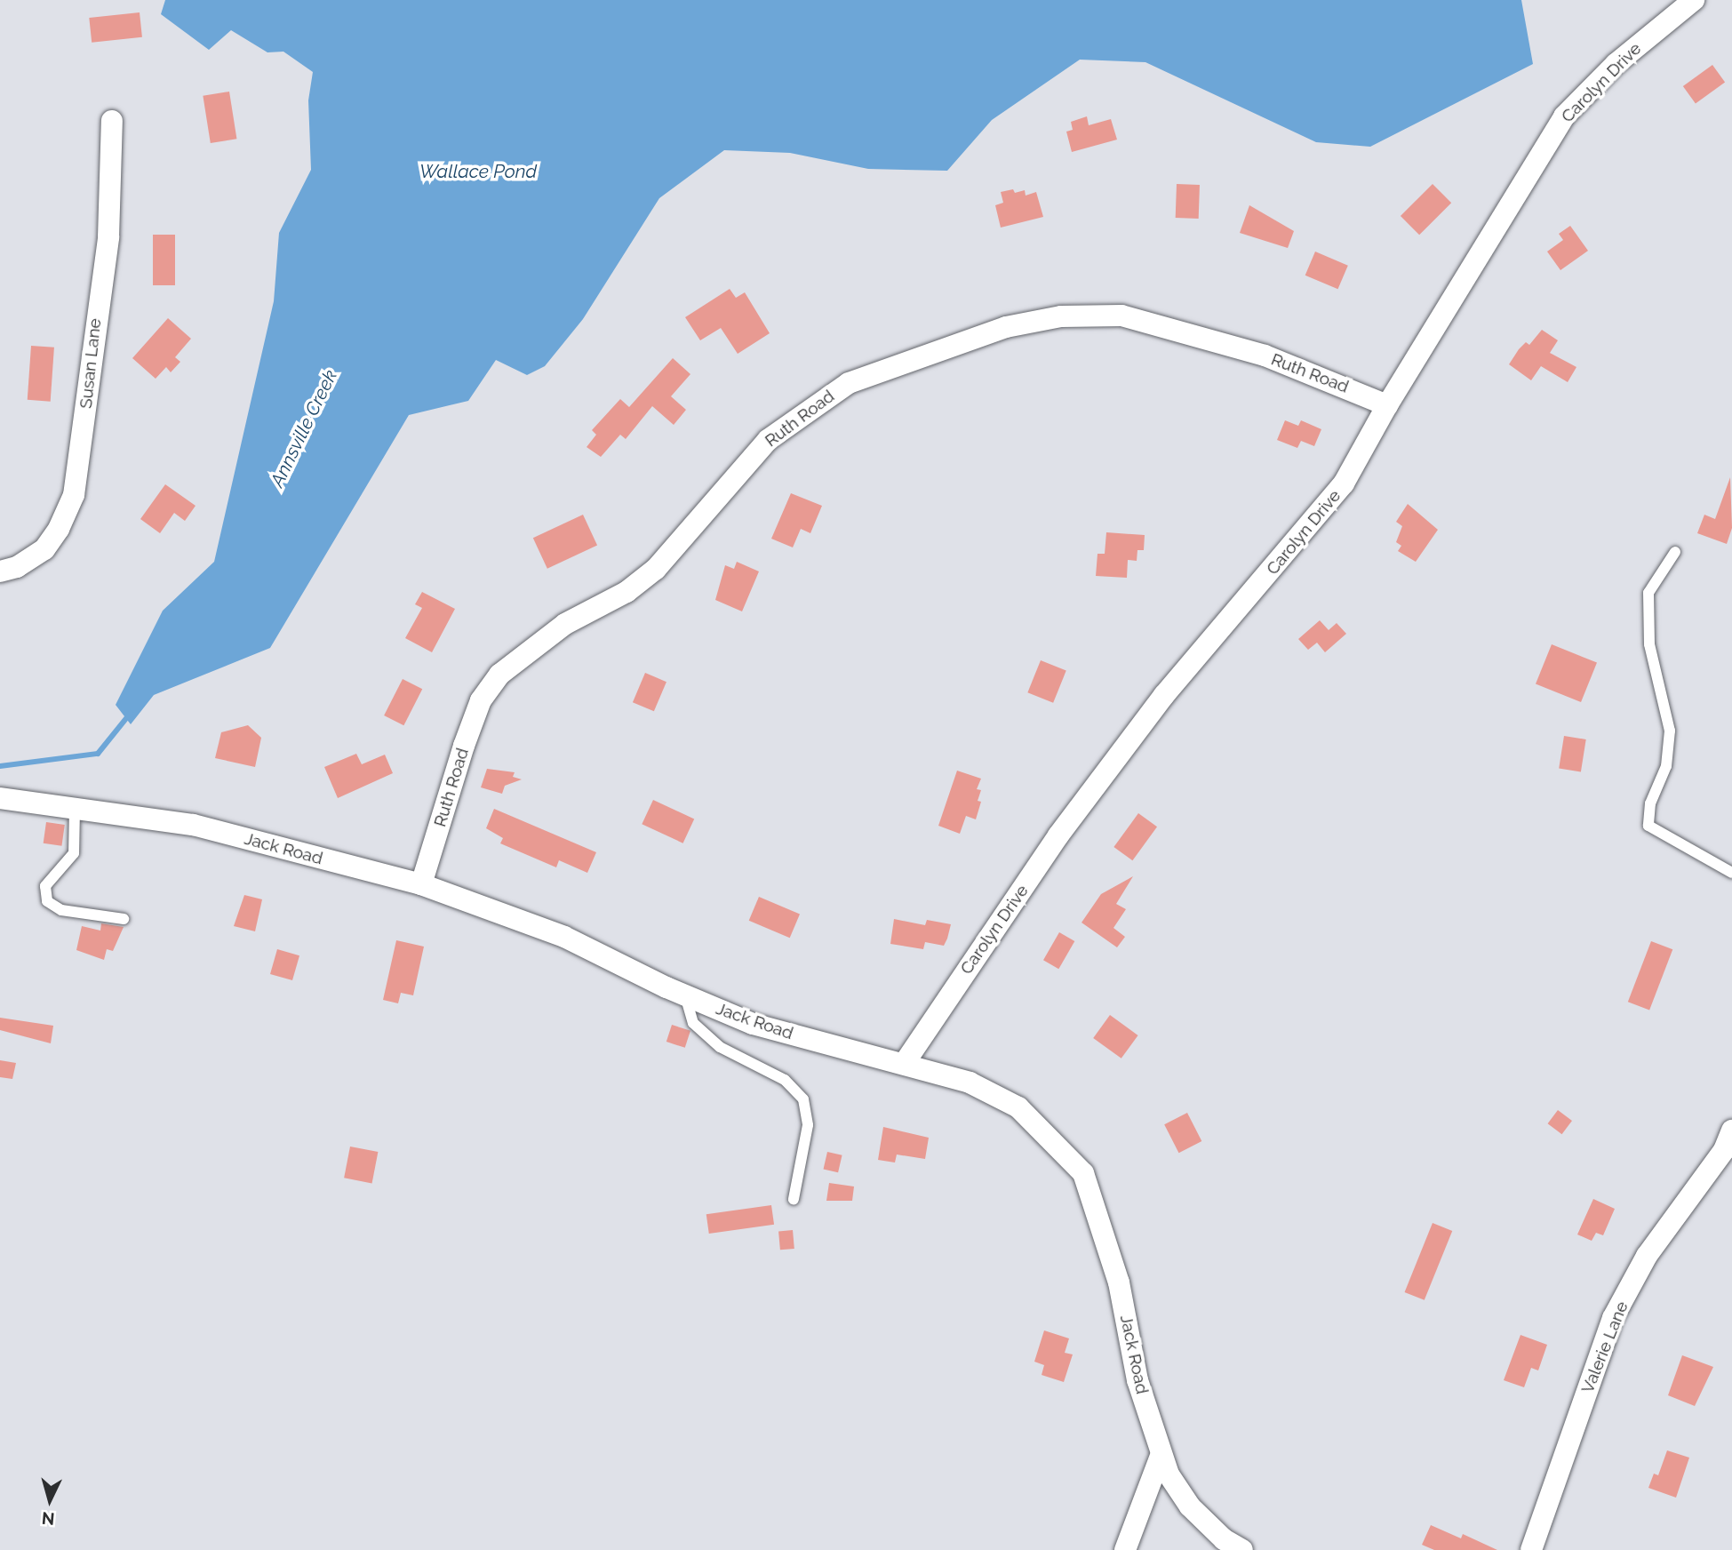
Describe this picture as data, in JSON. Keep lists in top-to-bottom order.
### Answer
{
  "streets": {
    "street": [
      "Carolyn Drive",
      "Susan Lane",
      "Ruth Road",
      "Jack Road",
      "Valerie Lane"
    ]
  },
  "crossings": [
    ["Carolyn Drive", "Ruth Road"],
    ["Carolyn Drive", "Jack Road"],
    ["Ruth Road", "Jack Road"]
  ],
  "water": ["Wallace Pond", "Annsville Creek"],
  "north": "bottom"
}
